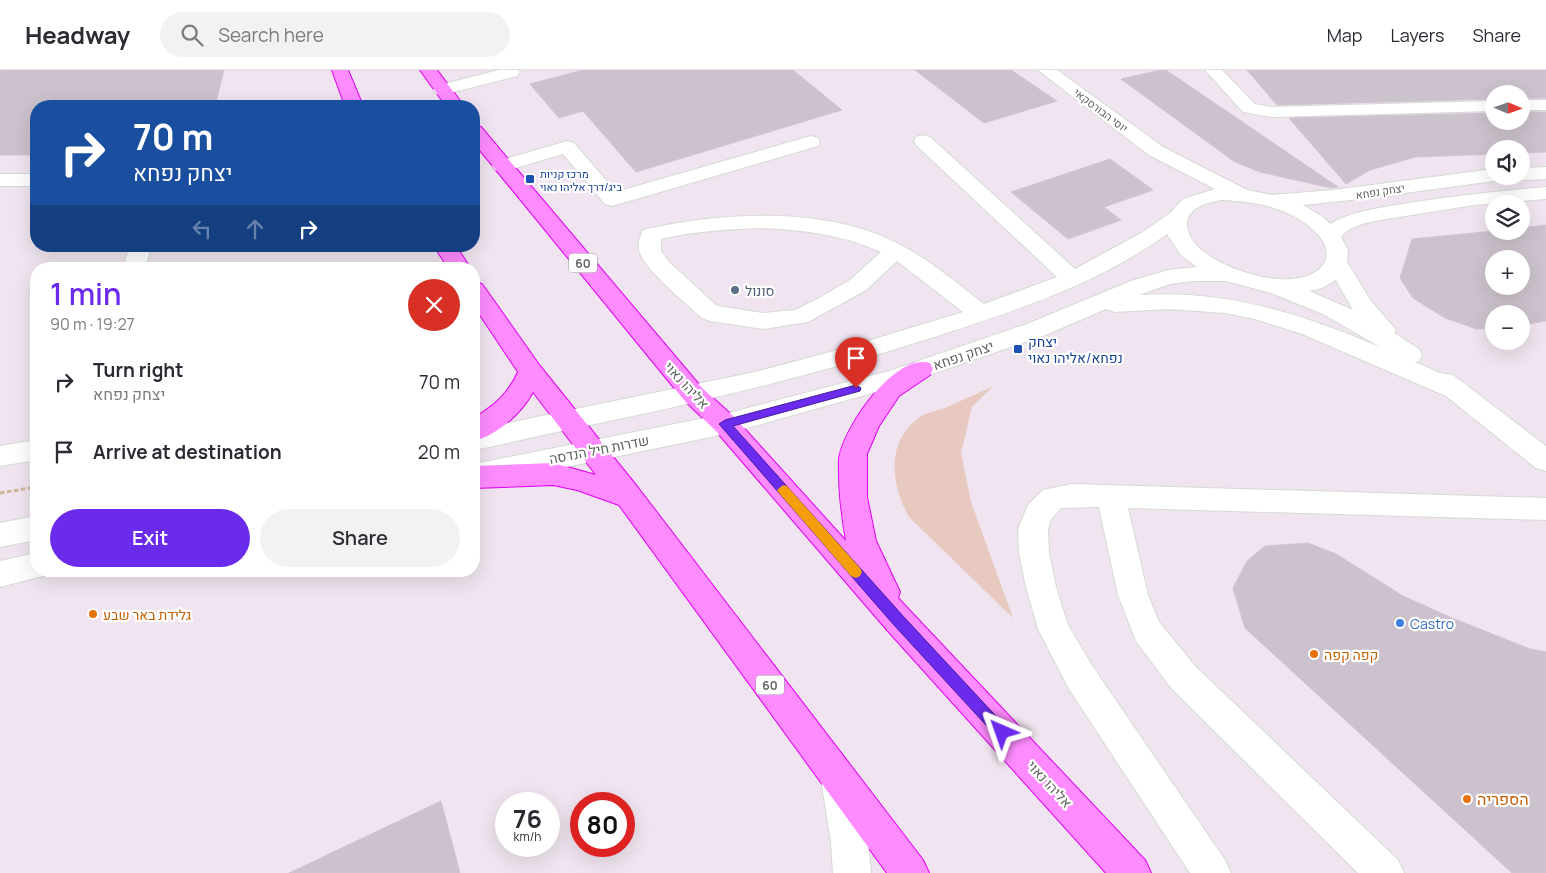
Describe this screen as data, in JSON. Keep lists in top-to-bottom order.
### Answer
{
  "streets": {
    "highway": ["60", "אליהו נאוי"],
    "street": ["יוסי הבורסקאי", "יצחק נפחא", "שדרות חיל הנדסה"]
  },
  "crossings": [
    ["יוסי הבורסקאי", "יצחק נפחא"],
    ["יצחק נפחא", "אליהו נאוי"],
    ["יצחק נפחא", "שדרות חיל הנדסה"],
    ["60", "שדרות חיל הנדסה"],
    ["אליהו נאוי", "שדרות חיל הנדסה"]
  ],
  "places": {
    "transit": ["מרכז קניות ביג/דרך אליהו נאוי", "יצחק נפחא/אליהו נאוי"],
    "other": [
      "סונול",
      "גלידת באר שבע",
      "Castro",
      "קפה קפה",
      "הספריה"
    ]
  },
  "north": "right",
  "page": {
    "header": "Headway",
    "search": "Search here",
    "nav": ["Map", "Layers", "Share"],
    "map_buttons": ["+", "−"],
    "turn": ["70 m", "יצחק נפחא"],
    "heading": ["1 min", "90 m · 19:27"],
    "list": [
      {
        "name": "Turn right",
        "note": "יצחק נפחא",
        "value": "70 m"
      },
      {
        "name": "Arrive at destination",
        "value": "20 m"
      }
    ],
    "buttons": ["Exit", "Share"],
    "speed": "76 km/h",
    "limit": "80"
  }
}
